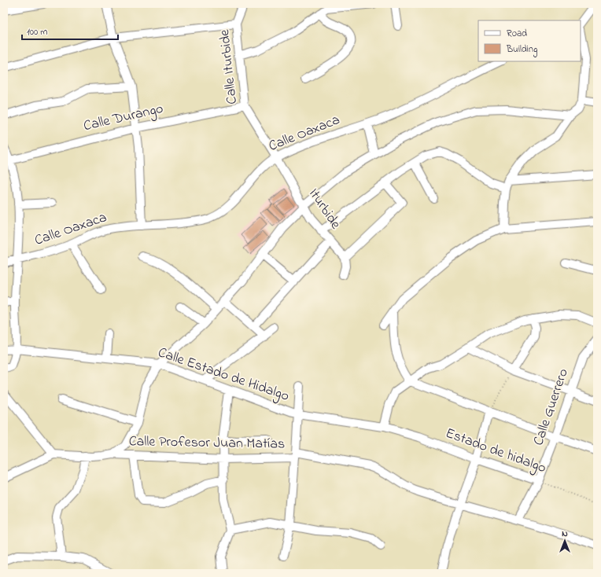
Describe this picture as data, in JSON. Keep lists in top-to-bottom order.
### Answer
{
  "streets": {
    "street": [
      "Calle Iturbide",
      "Calle Durango",
      "Calle Oaxaca",
      "Iturbide",
      "Calle Estado de Hidalgo",
      "Calle Guerrero",
      "Calle Profesor Juan Matías",
      "Estado de hidalgo"
    ]
  },
  "crossings": [
    ["Calle Iturbide", "Calle Durango"],
    ["Calle Iturbide", "Calle Oaxaca"],
    ["Calle Iturbide", "Iturbide"],
    ["Calle Oaxaca", "Iturbide"],
    ["Calle Estado de Hidalgo", "Estado de hidalgo"],
    ["Calle Guerrero", "Calle Profesor Juan Matías"],
    ["Calle Guerrero", "Estado de hidalgo"]
  ],
  "legend": ["Road", "Building"],
  "scale_bar": "100 m",
  "north": "top"
}
